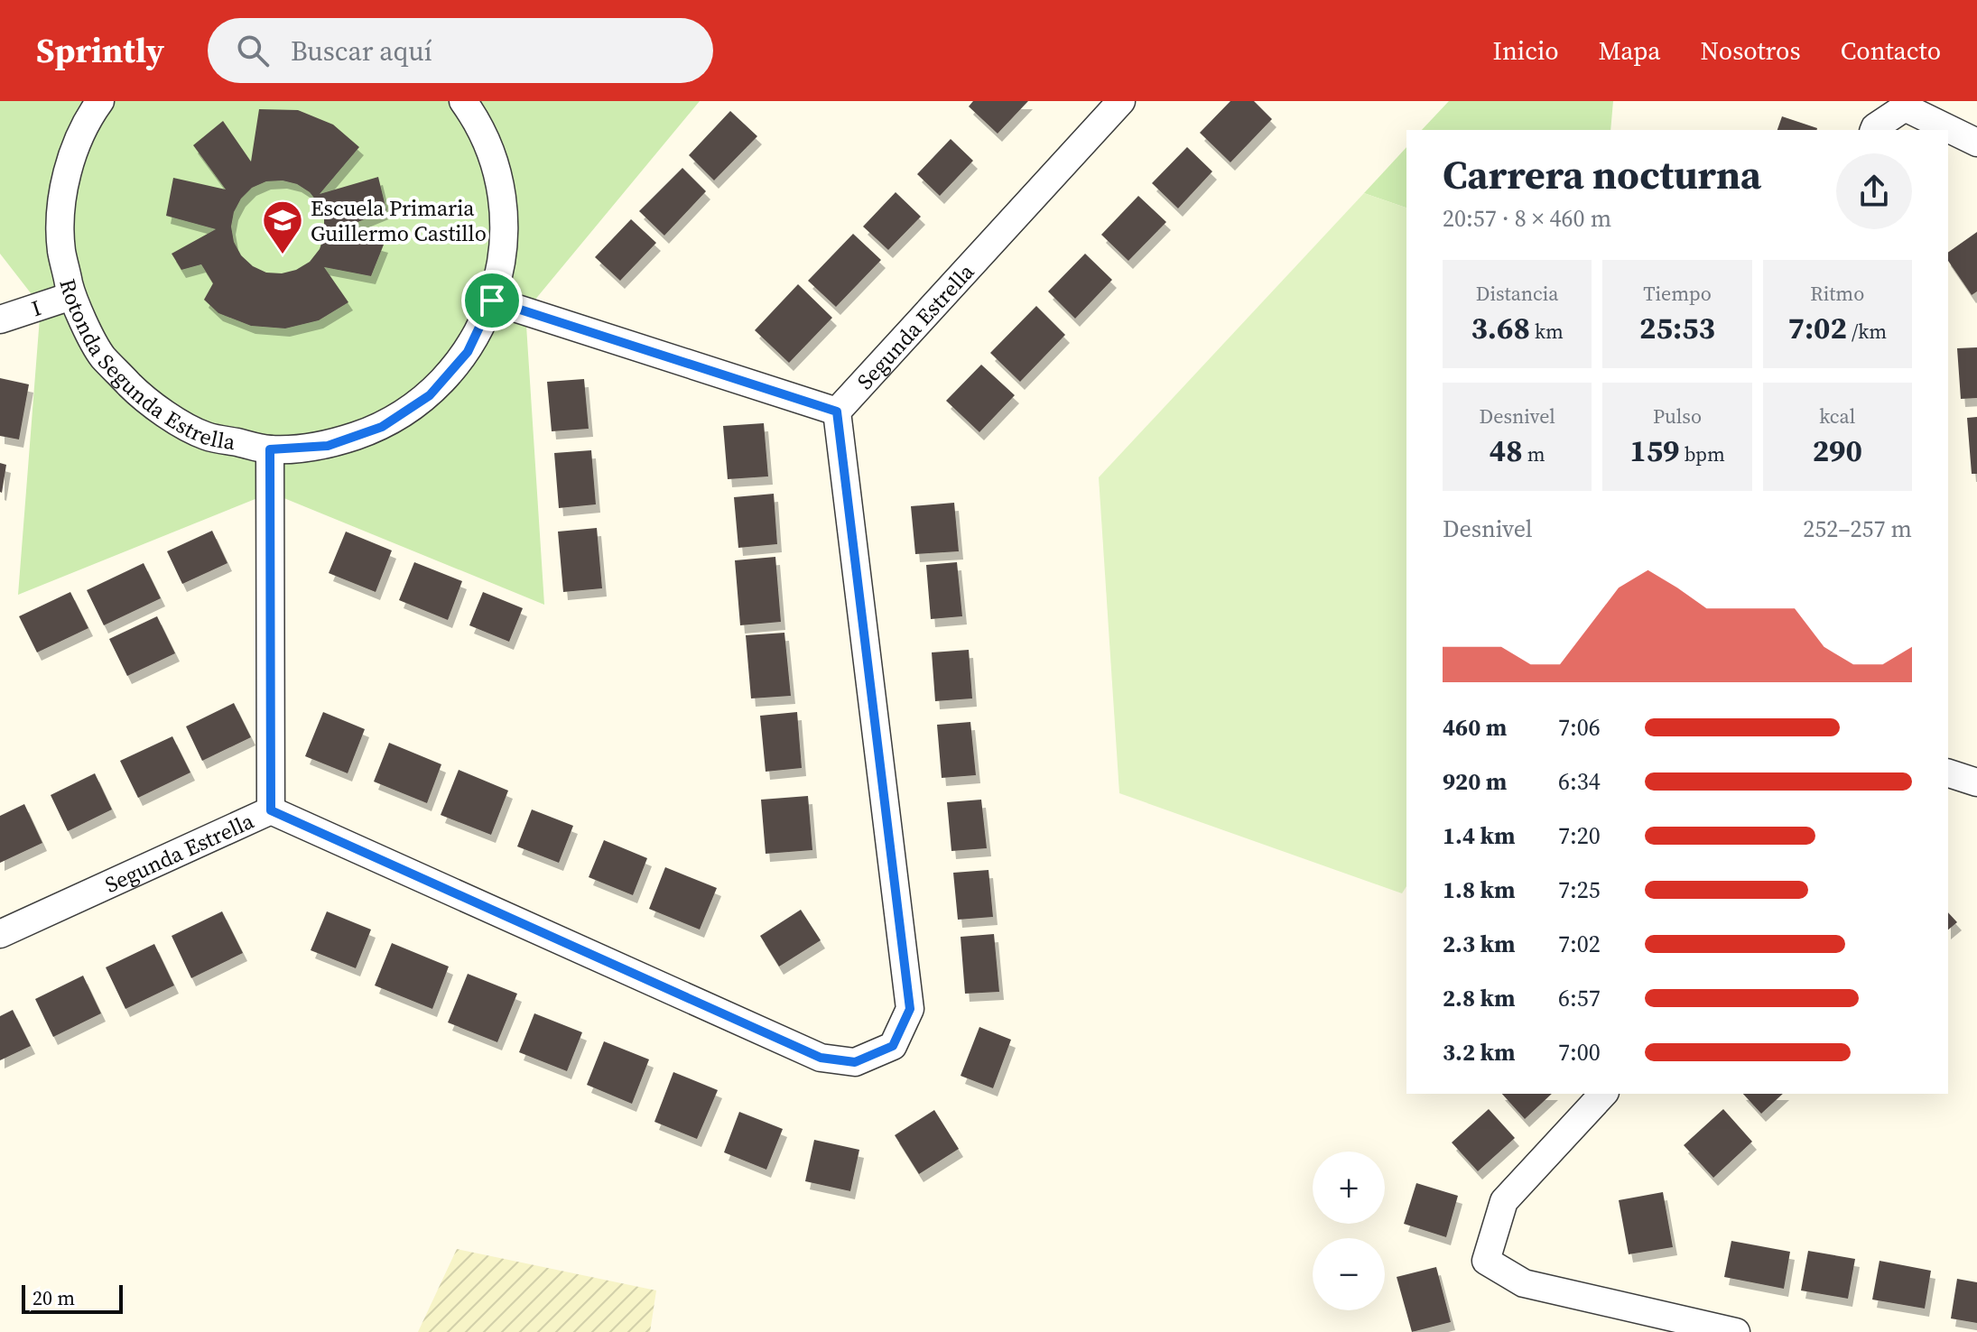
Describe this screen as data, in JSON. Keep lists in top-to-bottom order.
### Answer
{
  "streets": {
    "street": ["I", "Segunda Estrella", "Rotonda Segunda Estrella"]
  },
  "crossings": [
    ["I", "Rotonda Segunda Estrella"]
  ],
  "places": {
    "school or university": ["Escuela Primaria Guillermo Castillo"]
  },
  "scale_bar": "20 m",
  "page": {
    "header": "Sprintly",
    "search": "Buscar aquí",
    "nav": [
      "Inicio",
      "Mapa",
      "Nosotros",
      "Contacto"
    ],
    "heading": ["Carrera nocturna", "20:57 · 8 × 460 m"],
    "stats": [
      ["Distancia", "3.68 km"],
      ["Tiempo", "25:53"],
      ["Ritmo", "7:02 /km"],
      ["Desnivel", "48 m"],
      ["Pulso", "159 bpm"],
      ["kcal", "290"]
    ],
    "chart": ["Desnivel", "252–257 m"],
    "list": [
      {
        "name": "460 m",
        "note": "7:06"
      },
      {
        "name": "920 m",
        "note": "6:34"
      },
      {
        "name": "1.4 km",
        "note": "7:20"
      },
      {
        "name": "1.8 km",
        "note": "7:25"
      },
      {
        "name": "2.3 km",
        "note": "7:02"
      },
      {
        "name": "2.8 km",
        "note": "6:57"
      },
      {
        "name": "3.2 km",
        "note": "7:00"
      }
    ],
    "map_buttons": ["+", "−"],
    "scale": "20 m"
  }
}
